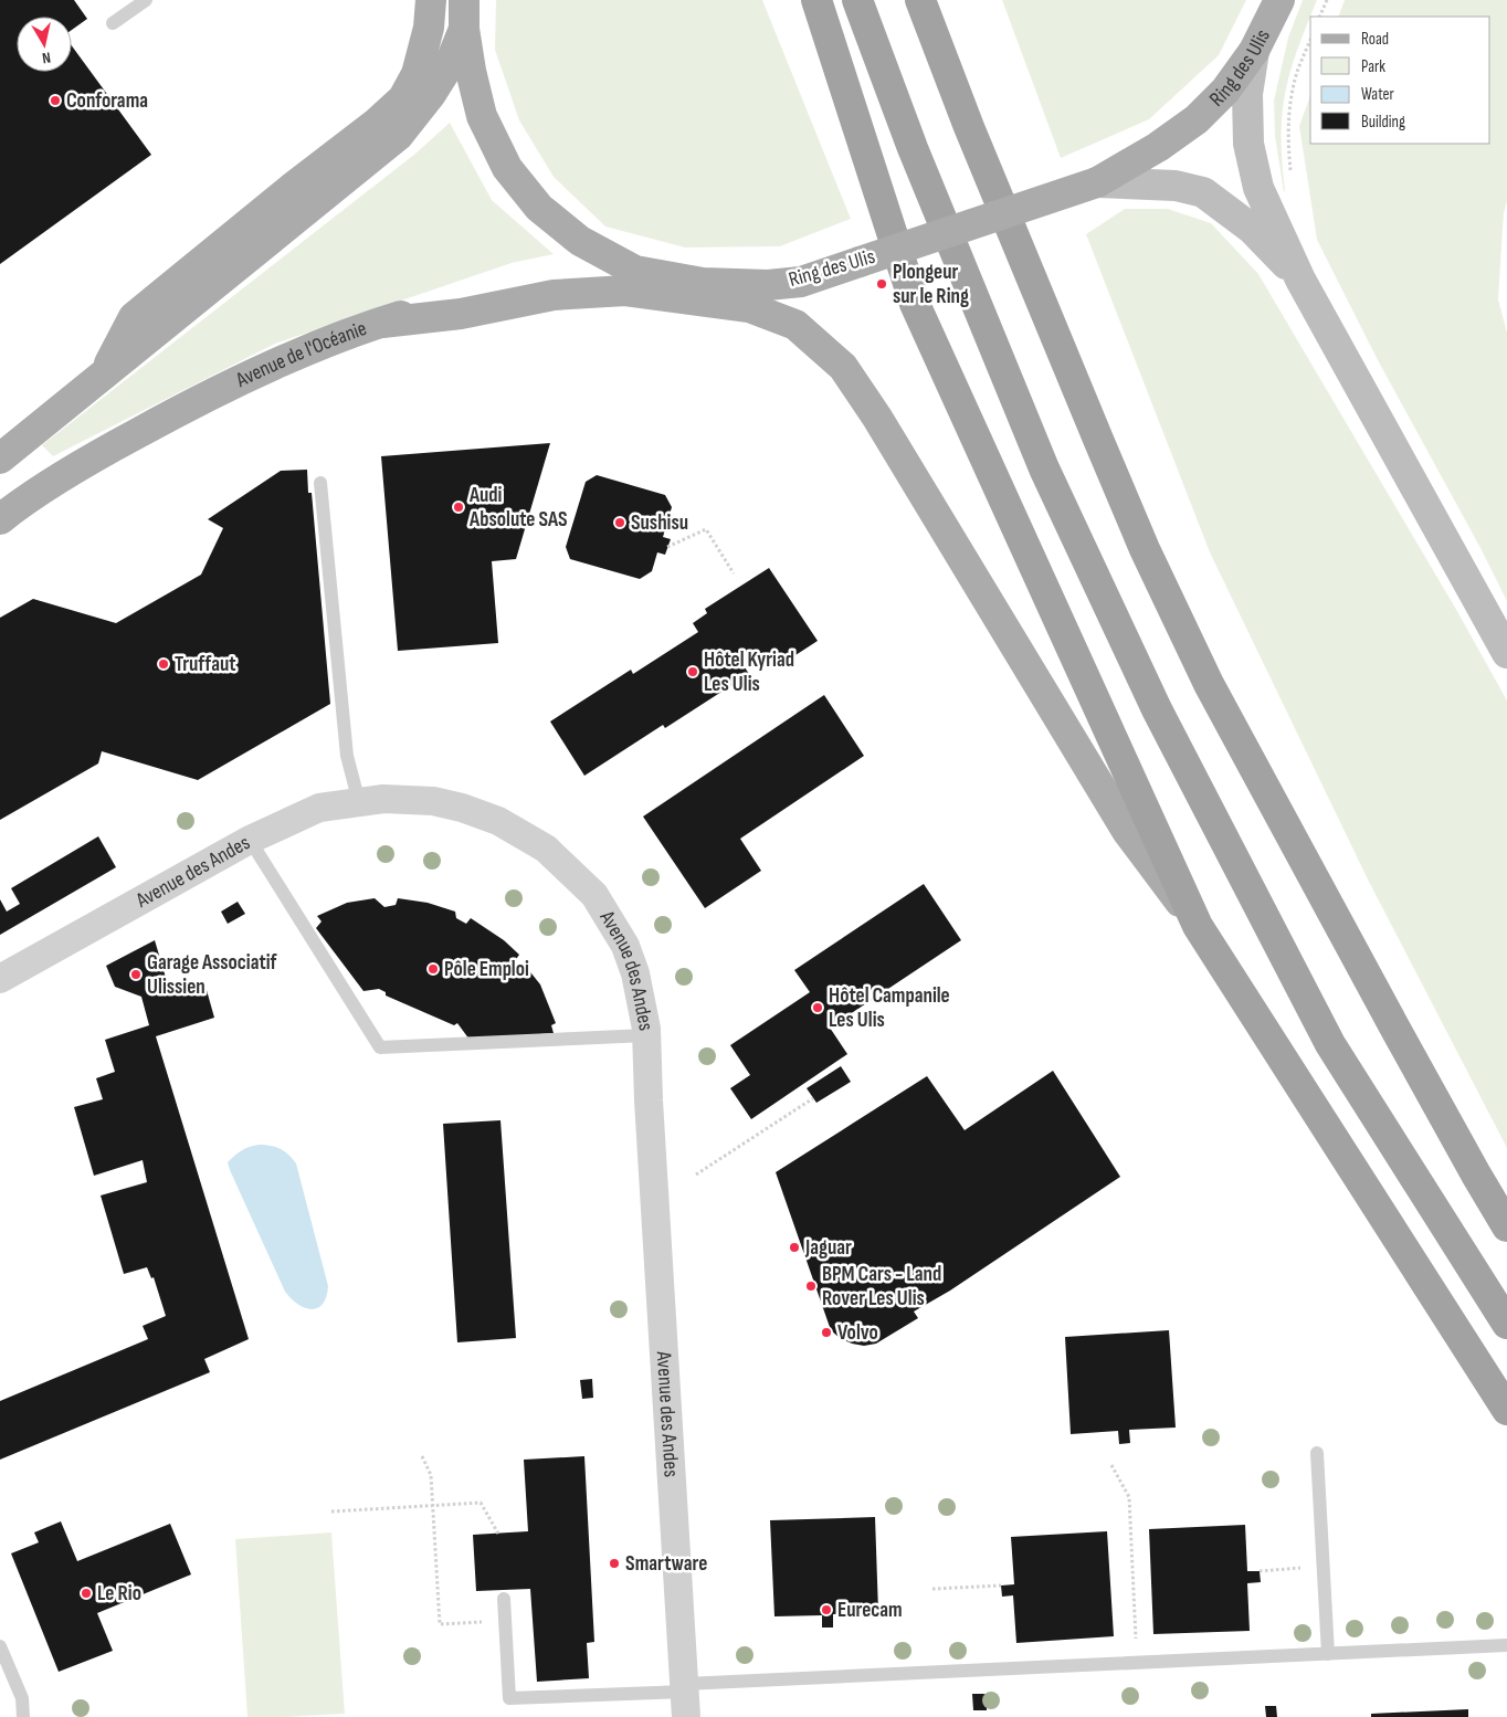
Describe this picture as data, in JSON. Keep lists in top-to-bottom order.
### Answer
{
  "streets": {
    "main road": ["Ring des Ulis", "Avenue de l'Océanie"],
    "street": ["Avenue des Andes"]
  },
  "crossings": [
    ["Ring des Ulis", "Avenue de l'Océanie"]
  ],
  "places": [
    "Conforama",
    "Plongeur sur le Ring",
    "Audi Absolute SAS",
    "Sushisu",
    "Truffaut",
    "Hôtel Kyriad Les Ulis",
    "Pôle Emploi",
    "Garage Associatif Ulissien",
    "Hôtel Campanile Les Ulis",
    "Jaguar",
    "BPM Cars - Land Rover Les Ulis",
    "Volvo",
    "Smartware",
    "Le Rio",
    "Eurecam"
  ],
  "legend": [
    "Road",
    "Park",
    "Water",
    "Building"
  ],
  "north": "bottom"
}
